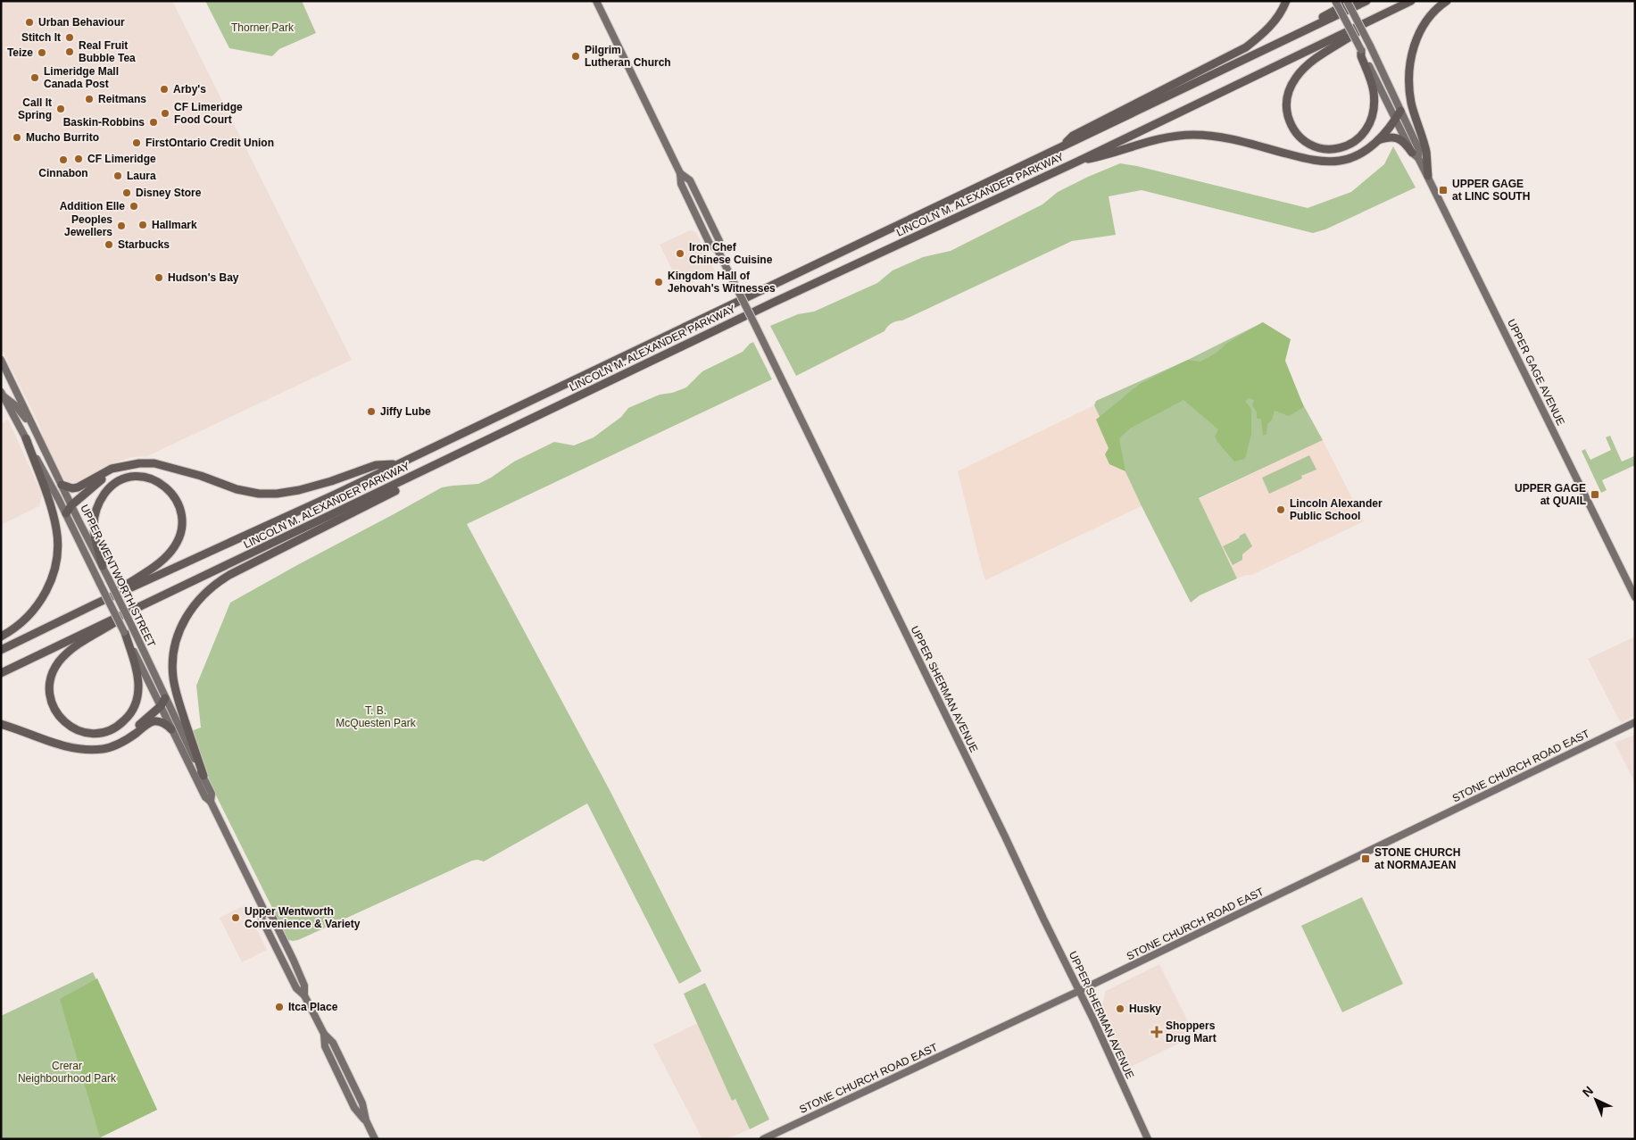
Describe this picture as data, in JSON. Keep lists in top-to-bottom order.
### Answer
{
  "streets": {
    "highway": ["LINCOLN M. ALEXANDER PARKWAY"],
    "main road": [
      "UPPER GAGE AVENUE",
      "UPPER WENTWORTH STREET",
      "UPPER SHERMAN AVENUE",
      "STONE CHURCH ROAD EAST"
    ]
  },
  "crossings": [
    ["UPPER SHERMAN AVENUE", "STONE CHURCH ROAD EAST"]
  ],
  "parks": ["Thorner Park", "T. B. McQuesten Park", "Crerar Neighbourhood Park"],
  "places": {
    "other": [
      "Urban Behaviour",
      "Stitch It",
      "Real Fruit Bubble Tea",
      "Teize",
      "Pilgrim Lutheran Church",
      "Limeridge Mall Canada Post",
      "Arby's",
      "Reitmans",
      "Call It Spring",
      "CF Limeridge Food Court",
      "Baskin-Robbins",
      "Mucho Burrito",
      "FirstOntario Credit Union",
      "CF Limeridge",
      "Cinnabon",
      "Laura",
      "Disney Store",
      "Addition Elle",
      "Hallmark",
      "Peoples Jewellers",
      "Starbucks",
      "Iron Chef Chinese Cuisine",
      "Hudson's Bay",
      "Kingdom Hall of Jehovah's Witnesses",
      "Jiffy Lube",
      "Lincoln Alexander Public School",
      "Upper Wentworth Convenience & Variety",
      "Itca Place",
      "Husky"
    ],
    "transit": ["UPPER GAGE at LINC SOUTH", "UPPER GAGE at QUAIL", "STONE CHURCH at NORMAJEAN"],
    "health": ["Shoppers Drug Mart"]
  },
  "north": "top left"
}
